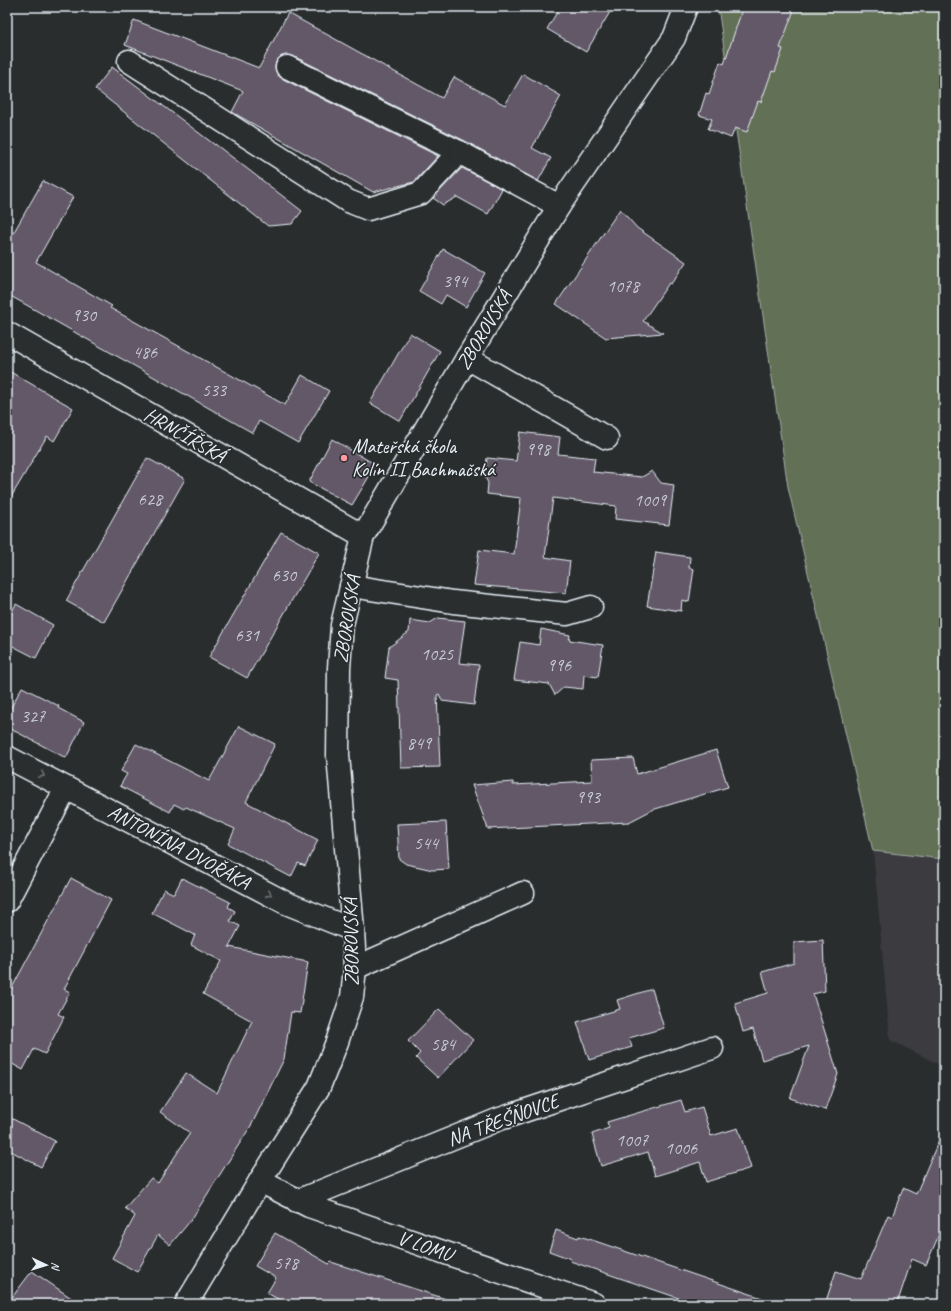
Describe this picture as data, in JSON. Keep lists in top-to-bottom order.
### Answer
{
  "streets": {
    "street": [
      "ZBOROVSKÁ",
      "HRNČÍŘSKÁ",
      "ANTONÍNA DVOŘÁKA",
      "NA TŘEŠŇOVCE",
      "V LOMU"
    ]
  },
  "crossings": [
    ["ZBOROVSKÁ", "HRNČÍŘSKÁ"],
    ["ZBOROVSKÁ", "ANTONÍNA DVOŘÁKA"],
    ["ZBOROVSKÁ", "V LOMU"],
    ["NA TŘEŠŇOVCE", "V LOMU"]
  ],
  "one_way": ["ANTONÍNA DVOŘÁKA"],
  "places": ["Mateřská škola Kolín II Bachmačská"],
  "house_numbers": [
    "394",
    "1078",
    "930",
    "486",
    "533",
    "998",
    "628",
    "1009",
    "630",
    "631",
    "1025",
    "996",
    "327",
    "849",
    "993",
    "544",
    "584",
    "1007",
    "1006",
    "578"
  ],
  "north": "right"
}
